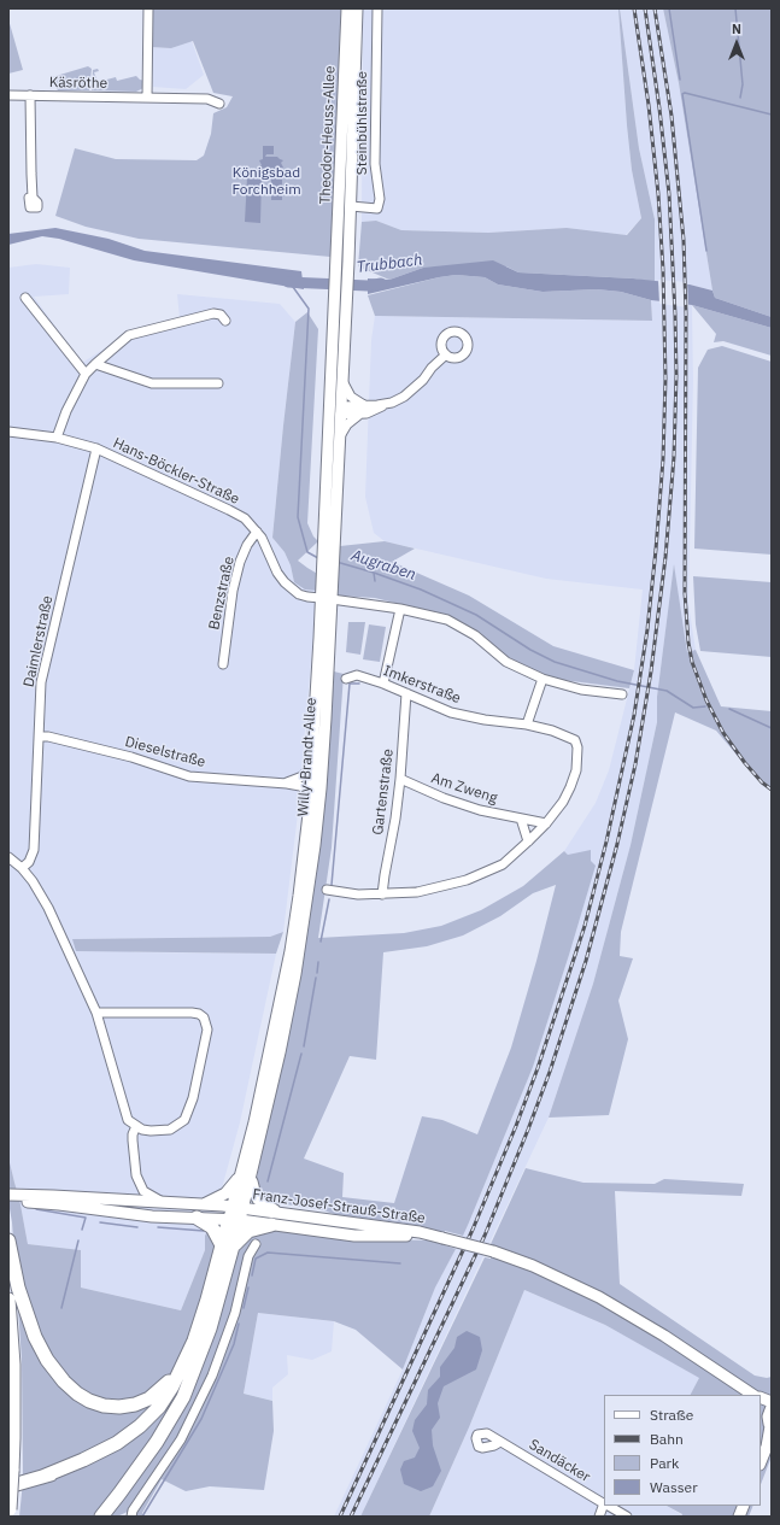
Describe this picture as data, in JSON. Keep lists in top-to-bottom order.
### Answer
{
  "streets": {
    "main road": ["Theodor-Heuss-Allee", "Willy-Brandt-Allee", "Franz-Josef-Strauß-Straße"],
    "street": [
      "Käsröthe",
      "Steinbühlstraße",
      "Hans-Böckler-Straße",
      "Benzstraße",
      "Daimlerstraße",
      "Imkerstraße",
      "Dieselstraße",
      "Am Zweng",
      "Gartenstraße",
      "Sandäcker"
    ]
  },
  "crossings": [
    ["Steinbühlstraße", "Theodor-Heuss-Allee"],
    ["Theodor-Heuss-Allee", "Willy-Brandt-Allee"],
    ["Hans-Böckler-Straße", "Benzstraße"],
    ["Hans-Böckler-Straße", "Daimlerstraße"],
    ["Hans-Böckler-Straße", "Willy-Brandt-Allee"],
    ["Daimlerstraße", "Dieselstraße"],
    ["Imkerstraße", "Am Zweng"],
    ["Imkerstraße", "Gartenstraße"],
    ["Dieselstraße", "Willy-Brandt-Allee"],
    ["Willy-Brandt-Allee", "Franz-Josef-Strauß-Straße"],
    ["Am Zweng", "Gartenstraße"]
  ],
  "water": ["Trubbach", "Augraben"],
  "parks": ["Königsbad Forchheim"],
  "legend": [
    "Straße",
    "Bahn",
    "Park",
    "Wasser"
  ],
  "north": "top"
}
